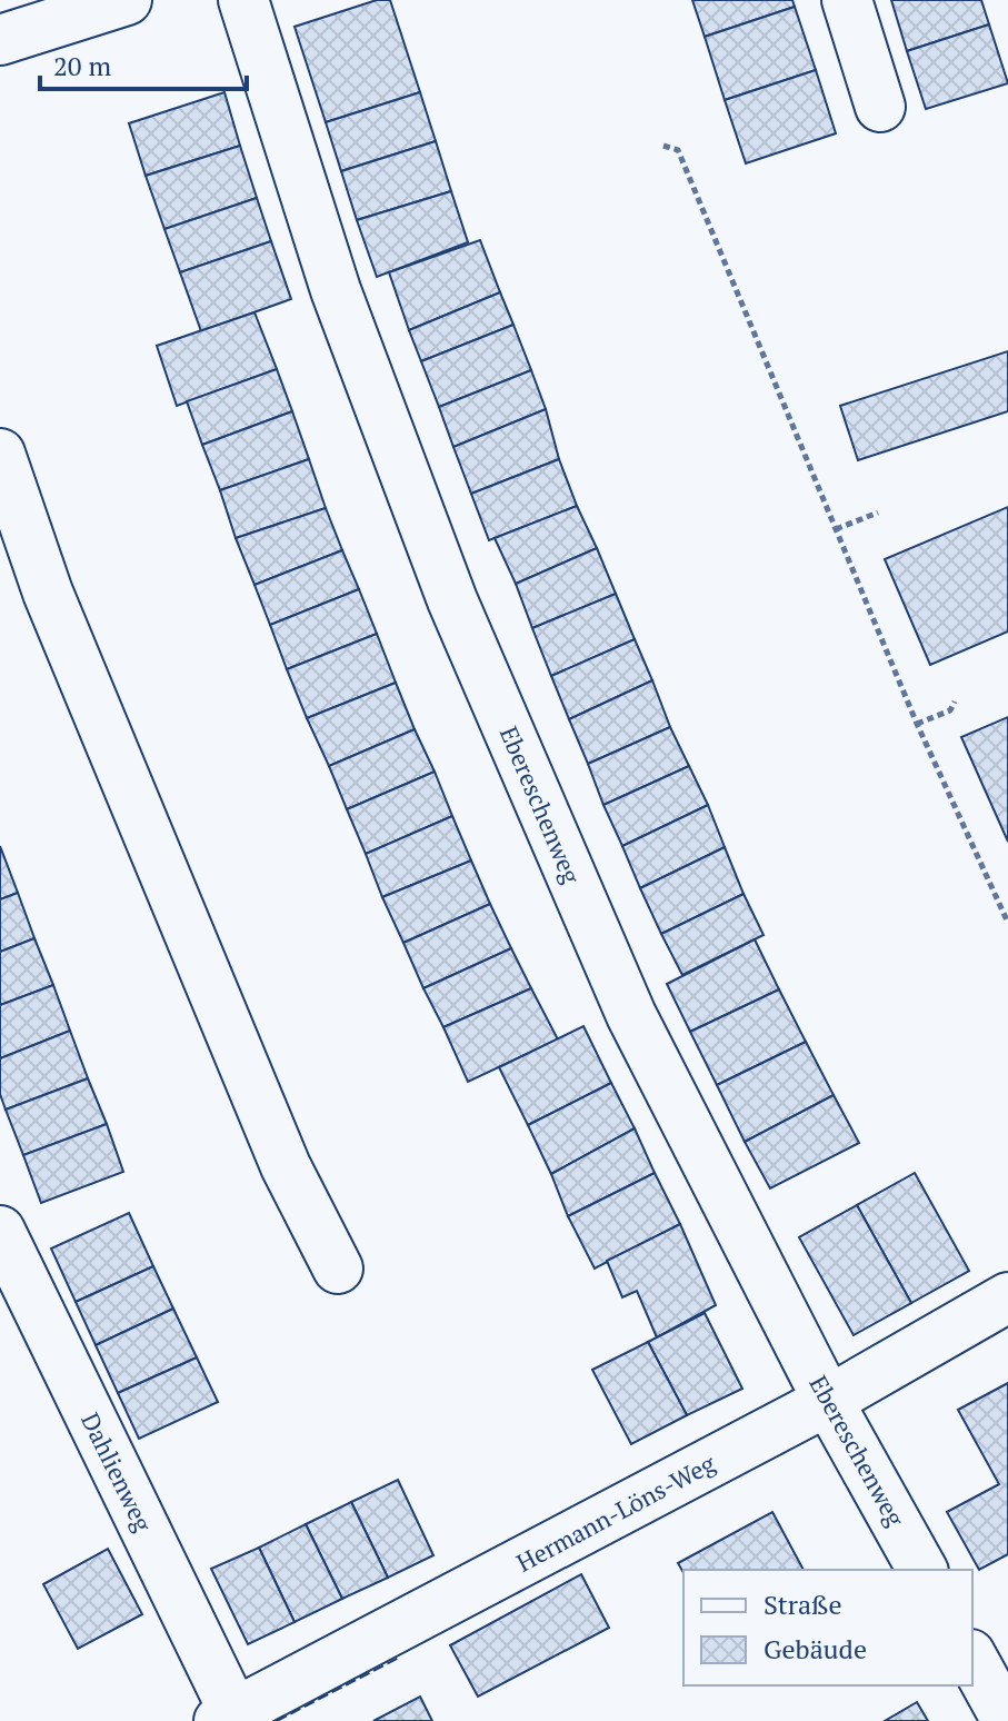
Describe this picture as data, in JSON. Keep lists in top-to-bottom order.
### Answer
{
  "streets": {
    "street": ["Ebereschenweg", "Dahlienweg", "Hermann-Löns-Weg"]
  },
  "crossings": [
    ["Ebereschenweg", "Hermann-Löns-Weg"],
    ["Dahlienweg", "Hermann-Löns-Weg"]
  ],
  "legend": ["Straße", "Gebäude"],
  "scale_bar": "20 m"
}
